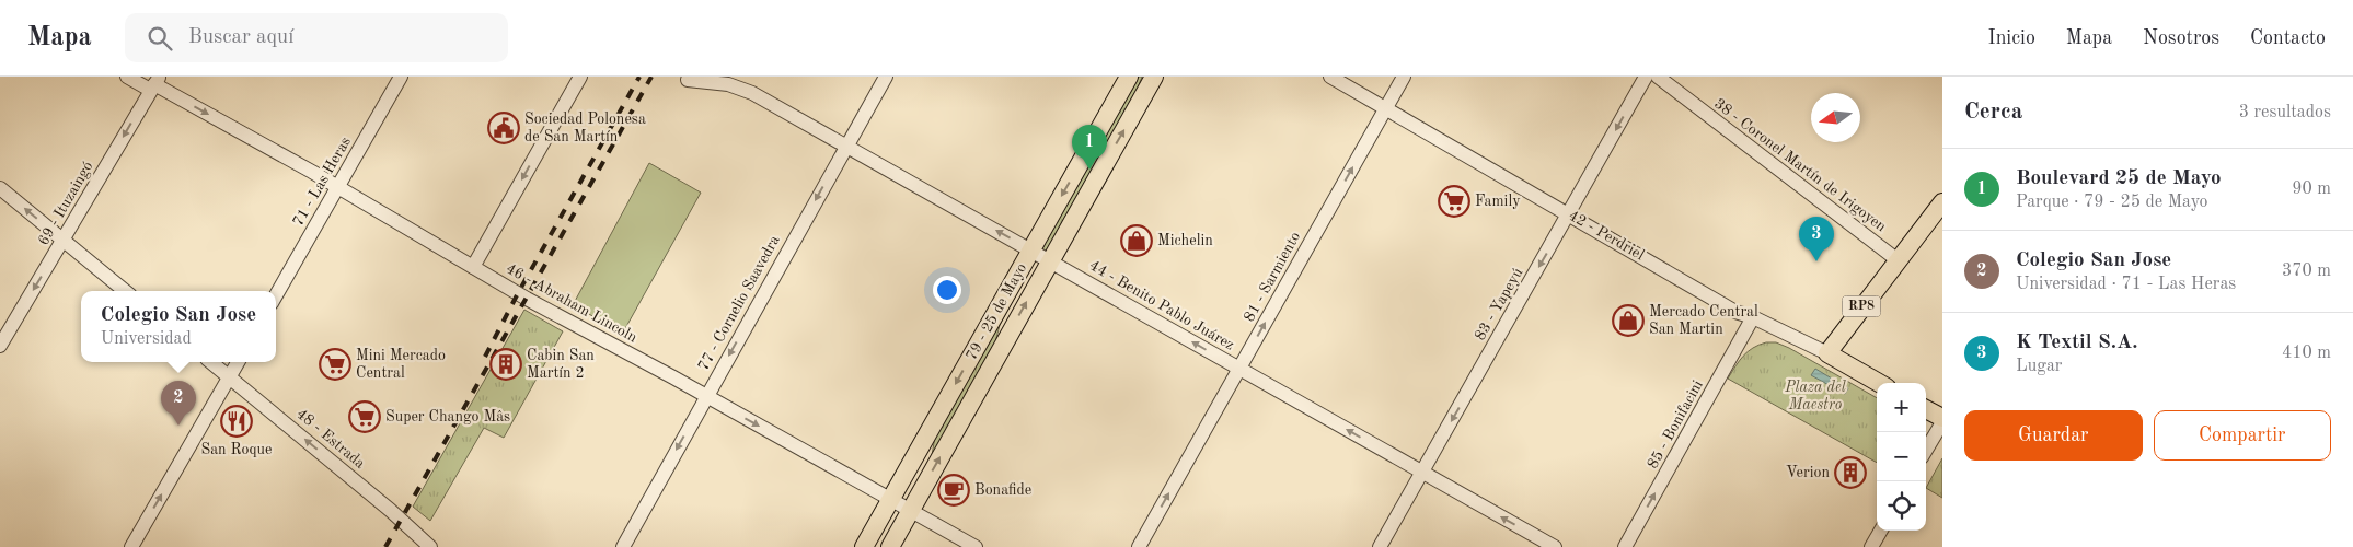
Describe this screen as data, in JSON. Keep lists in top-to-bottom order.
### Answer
{
  "streets": {
    "main road": ["42 - Perdriel", "RP8", "79 - 25 de Mayo"],
    "street": [
      "38 - Coronel Martín de Irigoyen",
      "71 - Las Heras",
      "69 - Ituzaingó",
      "81 - Sarmiento",
      "46 - Abraham Lincoln",
      "77 - Cornelio Saavedra",
      "83 - Yapeyú",
      "44 - Benito Pablo Juárez",
      "85 - Bonifacini",
      "48 - Estrada"
    ]
  },
  "crossings": [
    ["38 - Coronel Martín de Irigoyen", "RP8"],
    ["71 - Las Heras", "46 - Abraham Lincoln"],
    ["69 - Ituzaingó", "46 - Abraham Lincoln"],
    ["42 - Perdriel", "81 - Sarmiento"],
    ["42 - Perdriel", "83 - Yapeyú"],
    ["42 - Perdriel", "RP8"],
    ["42 - Perdriel", "85 - Bonifacini"],
    ["81 - Sarmiento", "44 - Benito Pablo Juárez"],
    ["46 - Abraham Lincoln", "77 - Cornelio Saavedra"],
    ["46 - Abraham Lincoln", "79 - 25 de Mayo"],
    ["77 - Cornelio Saavedra", "44 - Benito Pablo Juárez"],
    ["83 - Yapeyú", "44 - Benito Pablo Juárez"],
    ["44 - Benito Pablo Juárez", "79 - 25 de Mayo"]
  ],
  "one_way": [
    "69 - Ituzaingó",
    "81 - Sarmiento",
    "46 - Abraham Lincoln",
    "77 - Cornelio Saavedra",
    "83 - Yapeyú",
    "44 - Benito Pablo Juárez",
    "85 - Bonifacini",
    "48 - Estrada"
  ],
  "parks": ["Plaza del Maestro"],
  "places": {
    "public building": ["Sociedad Polonesa de San Martín"],
    "supermarket": ["Family", "Mini Mercado Central", "Super Chango Mâs"],
    "shop": ["Michelin", "Mercado Central San Martin"],
    "building": ["Cabin San Martín 2", "Verion"],
    "restaurant": ["San Roque"],
    "cafe": ["Bonafide"]
  },
  "north": "left",
  "page": {
    "header": "Mapa",
    "search": "Buscar aquí",
    "nav": [
      "Inicio",
      "Mapa",
      "Nosotros",
      "Contacto"
    ],
    "heading": ["Cerca", "3 resultados"],
    "pins": ["1", "3", "2"],
    "list": [
      {
        "mark": "1",
        "name": "Boulevard 25 de Mayo",
        "note": "Parque · 79 - 25 de Mayo",
        "value": "90 m"
      },
      {
        "mark": "2",
        "name": "Colegio San Jose",
        "note": "Universidad · 71 - Las Heras",
        "value": "370 m"
      },
      {
        "mark": "3",
        "name": "K Textil S.A.",
        "note": "Lugar",
        "value": "410 m"
      }
    ],
    "popup": ["Colegio San Jose", "Universidad"],
    "map_buttons": ["+", "−"],
    "buttons": ["Guardar", "Compartir"]
  }
}
